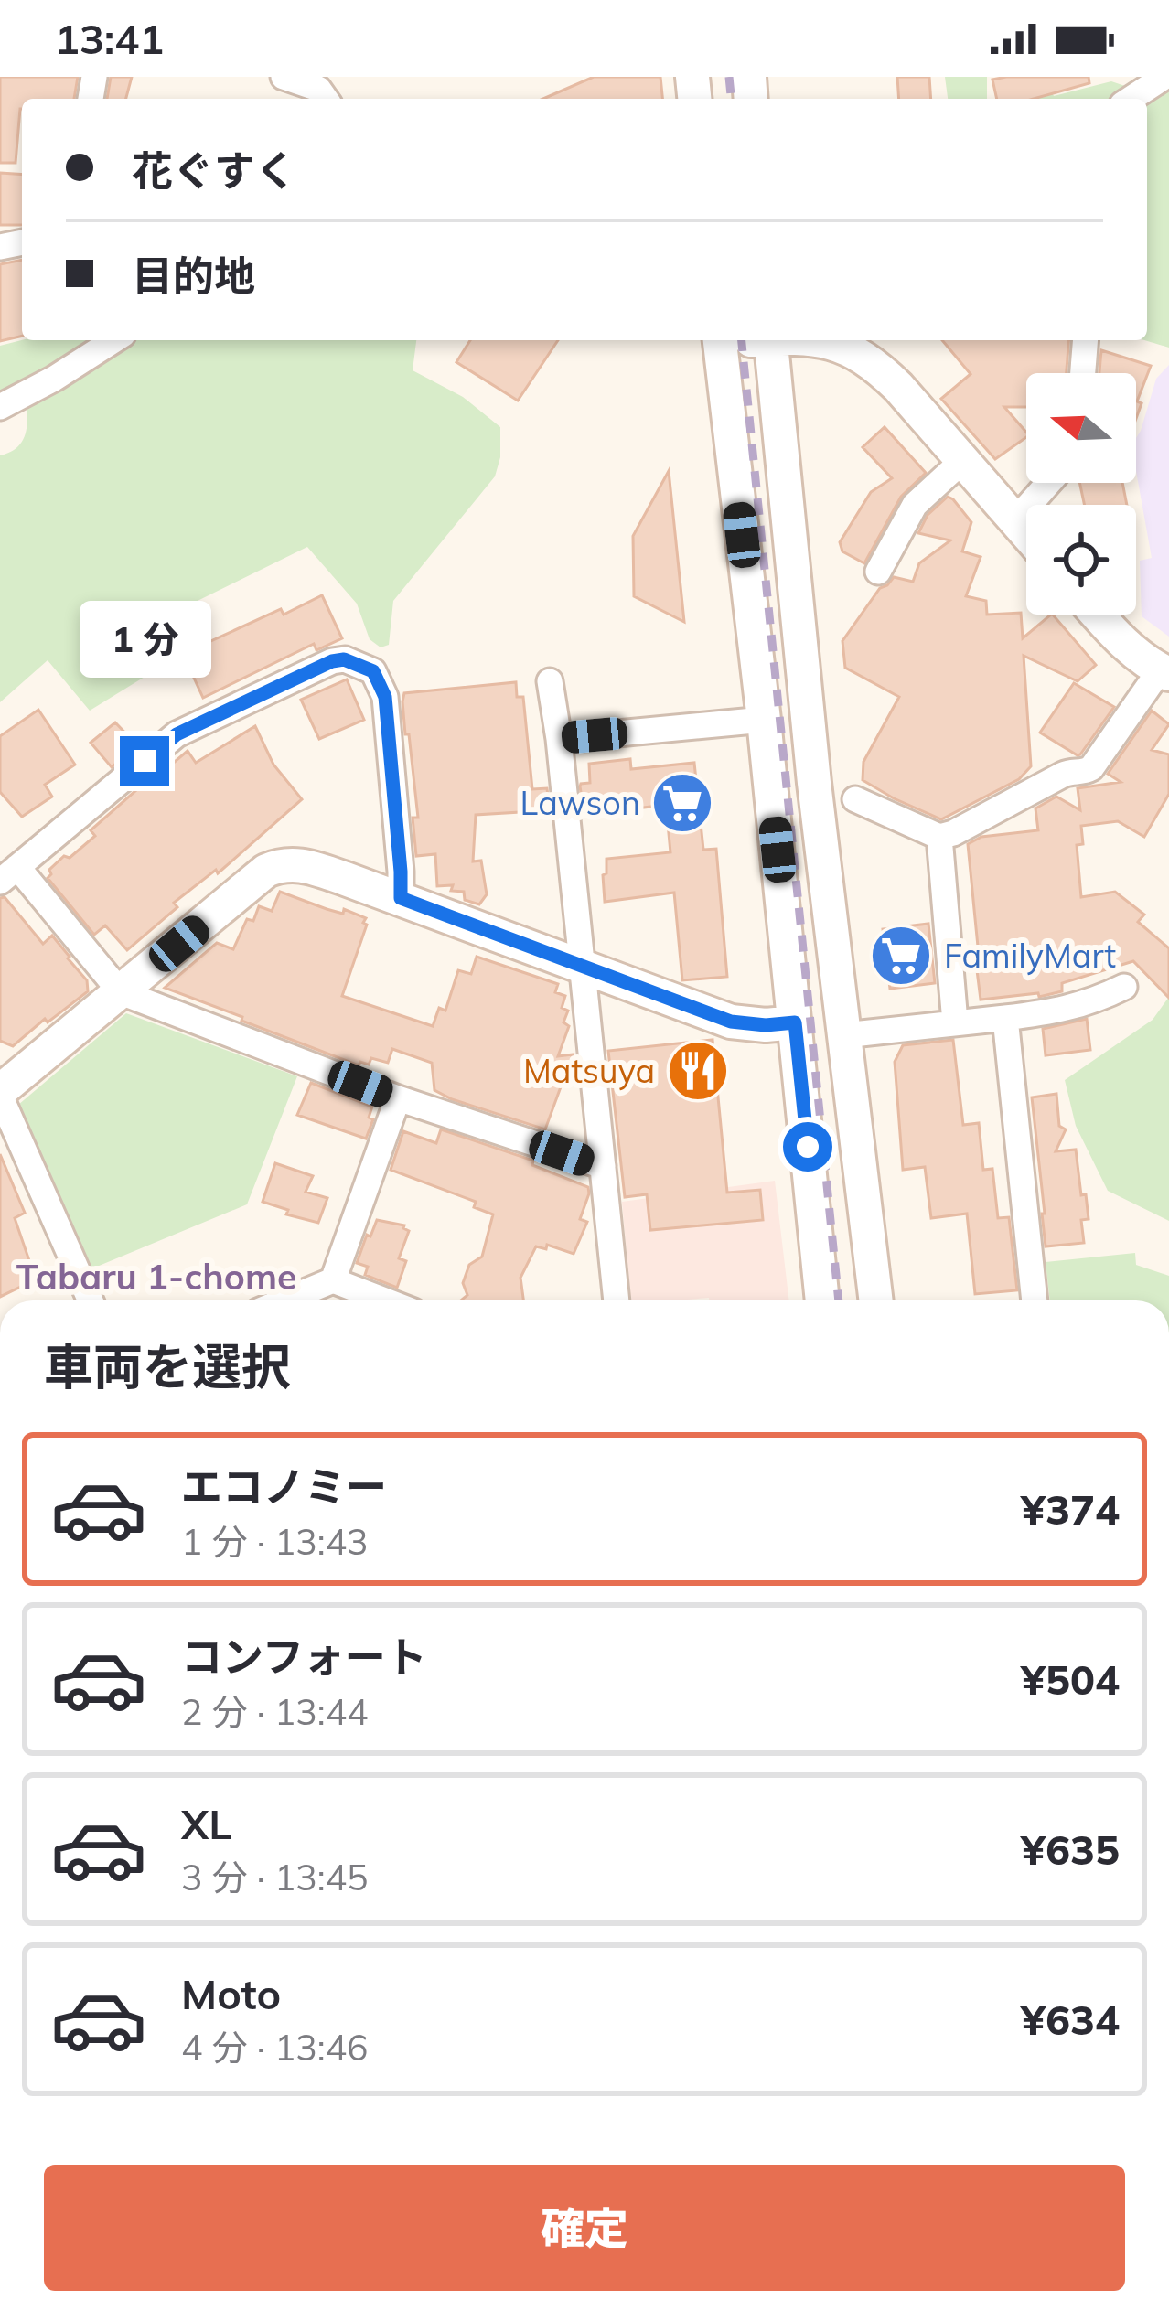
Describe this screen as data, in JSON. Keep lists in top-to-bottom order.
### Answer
{
  "districts": ["Tabaru 1-chome"],
  "places": {
    "supermarket": ["Lawson", "FamilyMart"],
    "restaurant": ["Matsuya"]
  },
  "north": "left",
  "page": {
    "status": "13:41",
    "banner": ["花ぐすく", "目的地"],
    "bubble": "1 分",
    "heading": "車両を選択",
    "list": [
      {
        "name": "エコノミー",
        "note": "1 分 · 13:43",
        "value": "¥374"
      },
      {
        "name": "コンフォート",
        "note": "2 分 · 13:44",
        "value": "¥504"
      },
      {
        "name": "XL",
        "note": "3 分 · 13:45",
        "value": "¥635"
      },
      {
        "name": "Moto",
        "note": "4 分 · 13:46",
        "value": "¥634"
      }
    ],
    "buttons": "確定"
  }
}
